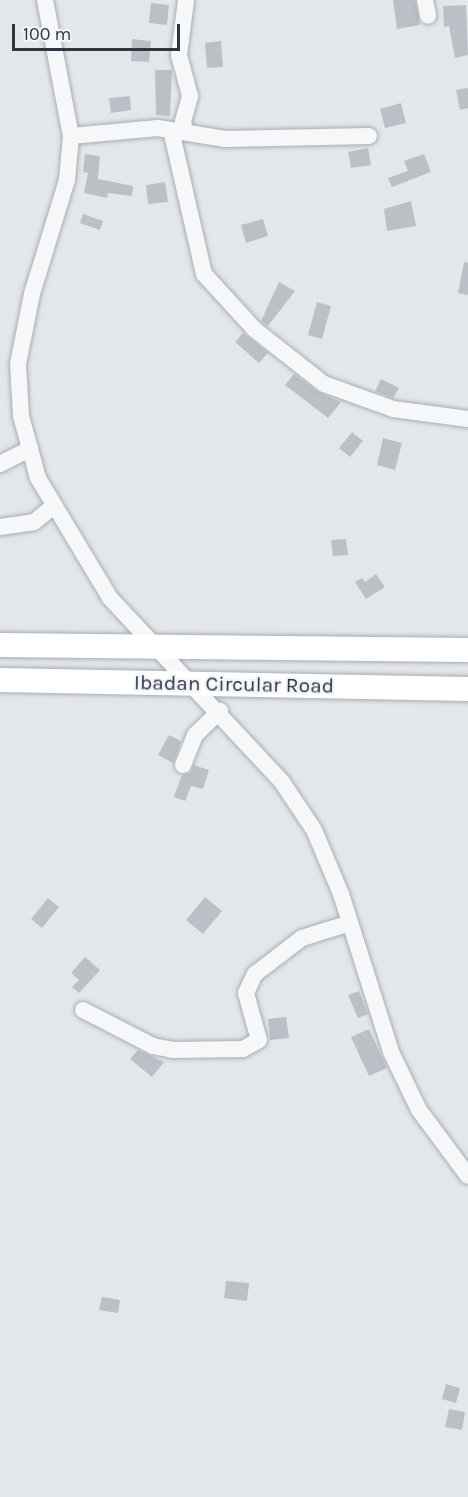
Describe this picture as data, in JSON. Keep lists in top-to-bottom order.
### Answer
{
  "streets": {
    "highway": ["Ibadan Circular Road"]
  },
  "scale_bar": "100 m"
}
